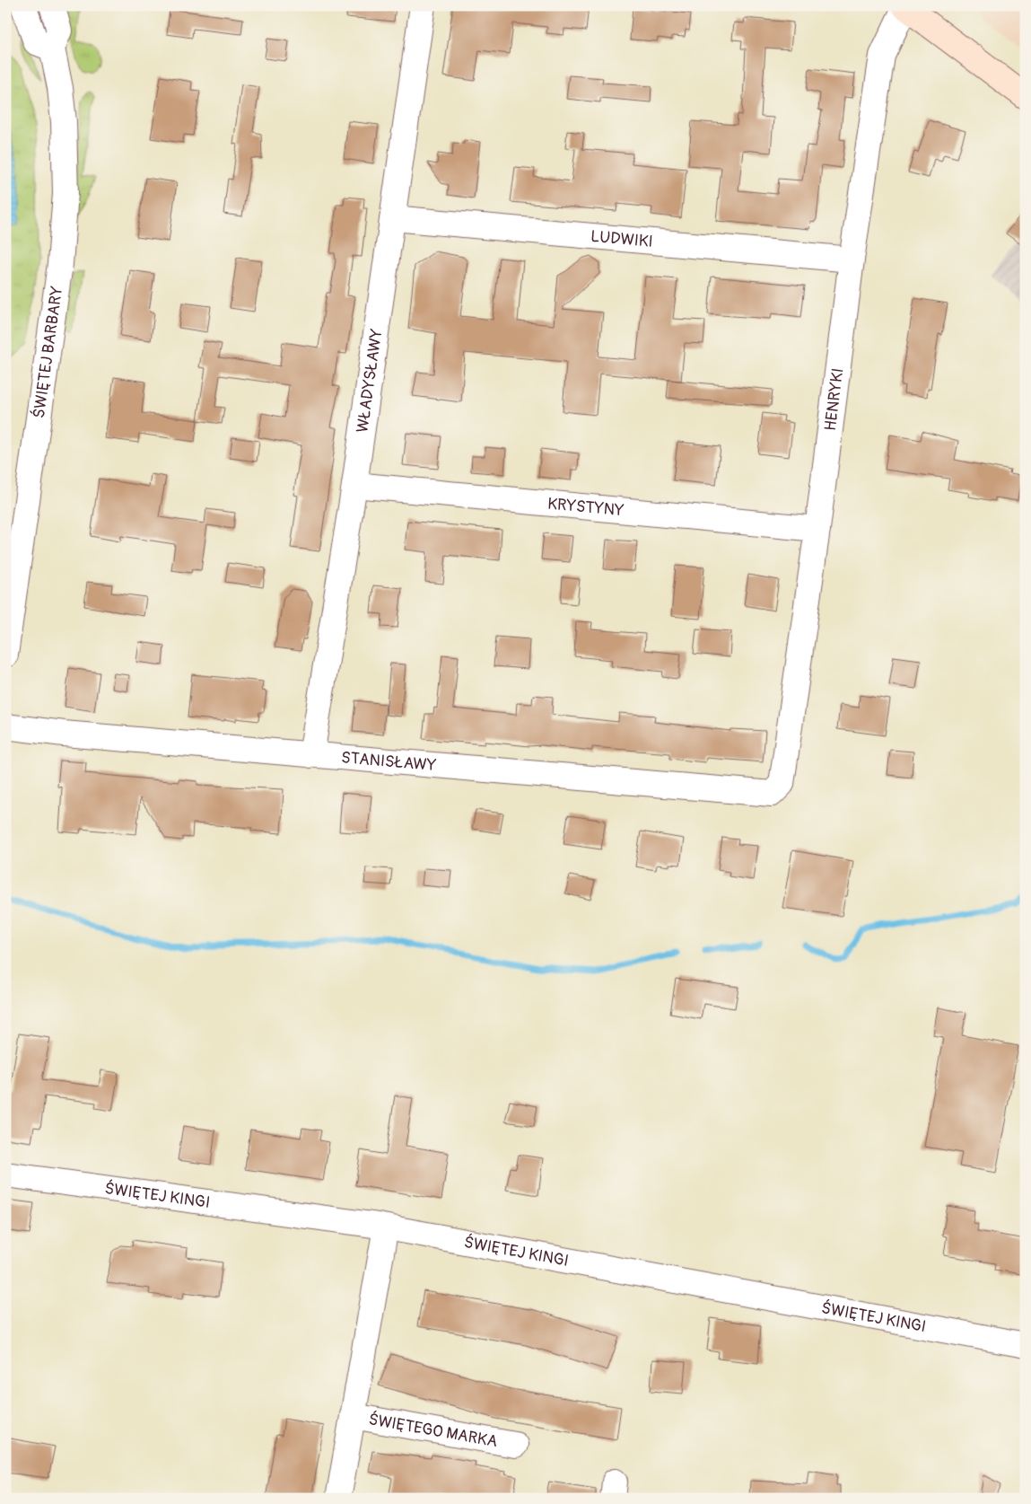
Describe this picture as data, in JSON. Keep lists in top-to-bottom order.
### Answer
{
  "streets": {
    "street": [
      "LUDWIKI",
      "ŚWIĘTEJ BARBARY",
      "WŁADYSŁAWY",
      "HENRYKI",
      "KRYSTYNY",
      "STANISŁAWY",
      "ŚWIĘTEJ KINGI",
      "ŚWIĘTEGO MARKA"
    ]
  },
  "crossings": [
    ["LUDWIKI", "WŁADYSŁAWY"],
    ["LUDWIKI", "HENRYKI"],
    ["WŁADYSŁAWY", "KRYSTYNY"],
    ["WŁADYSŁAWY", "STANISŁAWY"],
    ["HENRYKI", "KRYSTYNY"],
    ["HENRYKI", "STANISŁAWY"]
  ]
}
